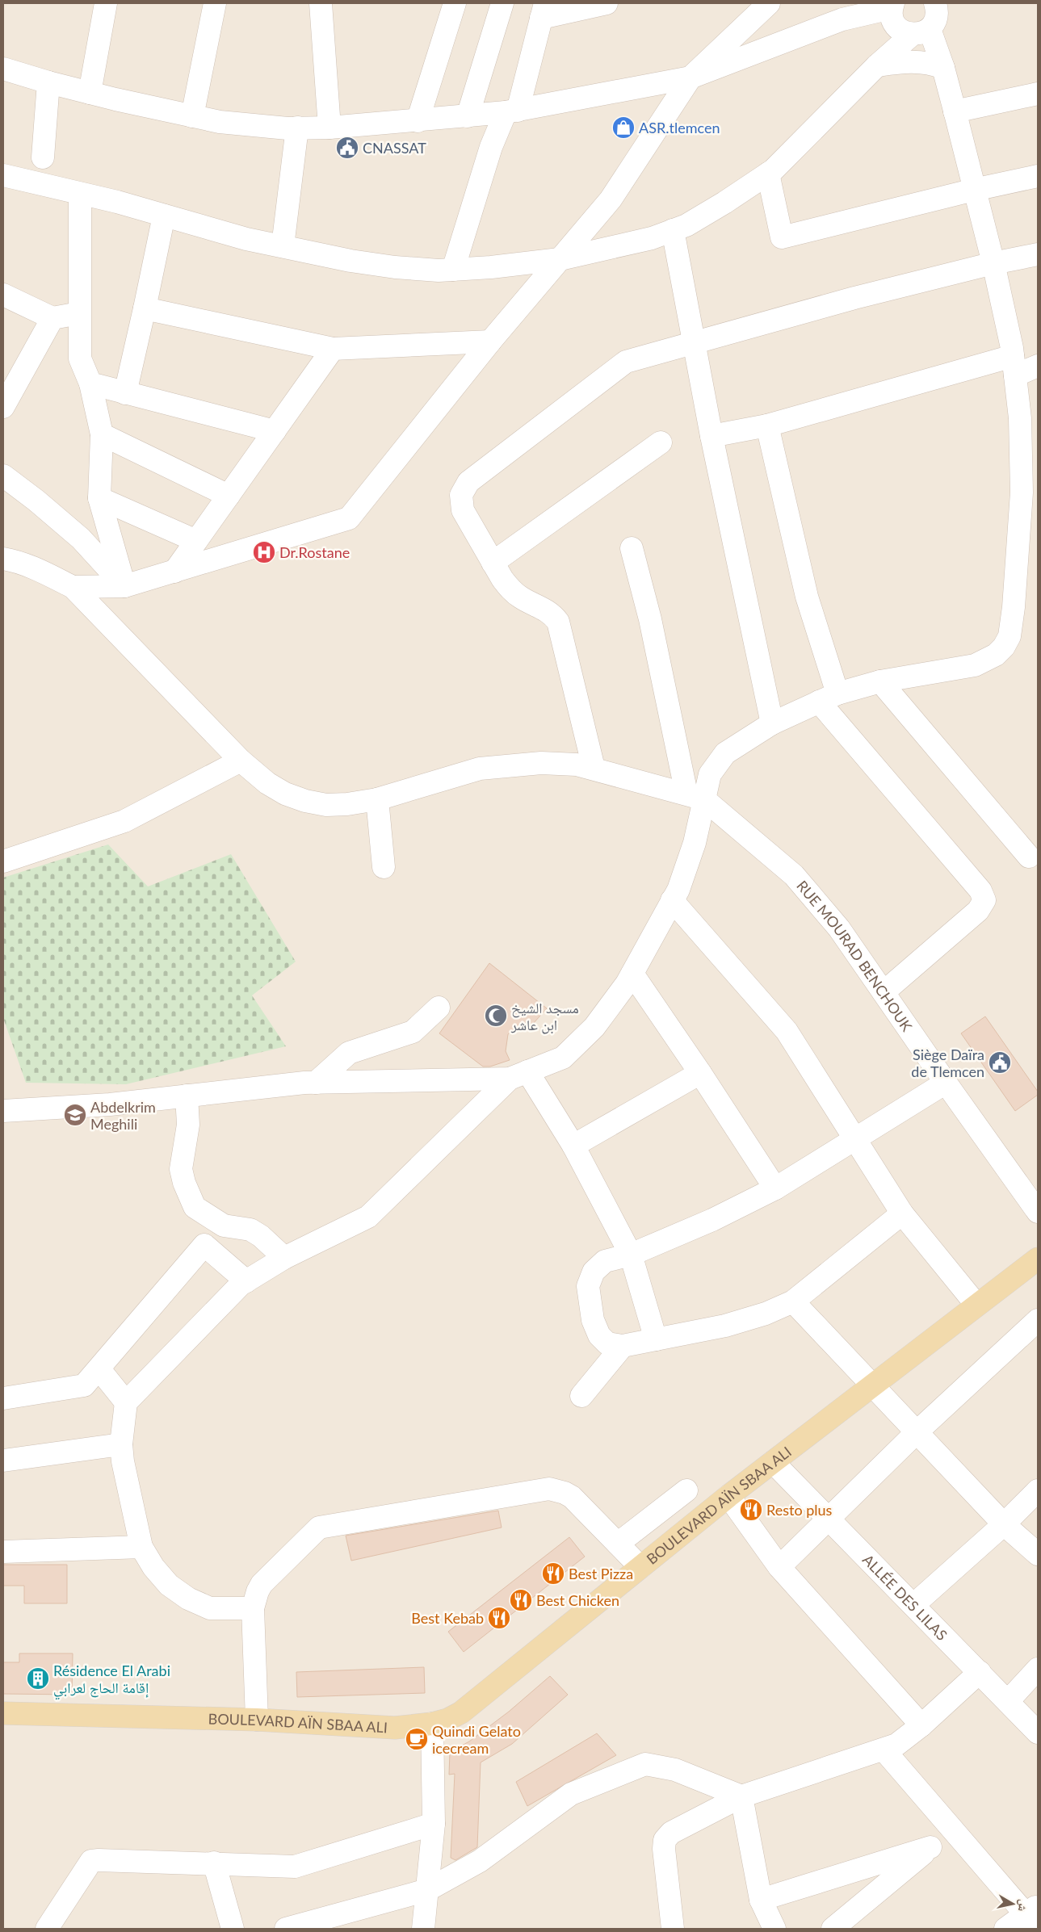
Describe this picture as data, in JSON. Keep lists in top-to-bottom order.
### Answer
{
  "streets": {
    "main road": ["BOULEVARD AÏN SBAA ALI"],
    "street": ["RUE MOURAD BENCHOUK", "ALLÉE DES LILAS"]
  },
  "crossings": [
    ["BOULEVARD AÏN SBAA ALI", "ALLÉE DES LILAS"]
  ],
  "places": {
    "shop": ["ASR.tlemcen"],
    "public building": ["CNASSAT", "Siège Daïra de Tlemcen"],
    "hospital": ["Dr.Rostane"],
    "mosque": ["مسجد الشيخ ابن عاشر"],
    "school or university": ["Abdelkrim Meghili"],
    "restaurant": [
      "Resto plus",
      "Best Pizza",
      "Best Chicken",
      "Best Kebab"
    ],
    "building": ["Résidence El Arabi إقامة الحاج لعرابي"],
    "cafe": ["Quindi Gelato icecream"]
  },
  "north": "right"
}
